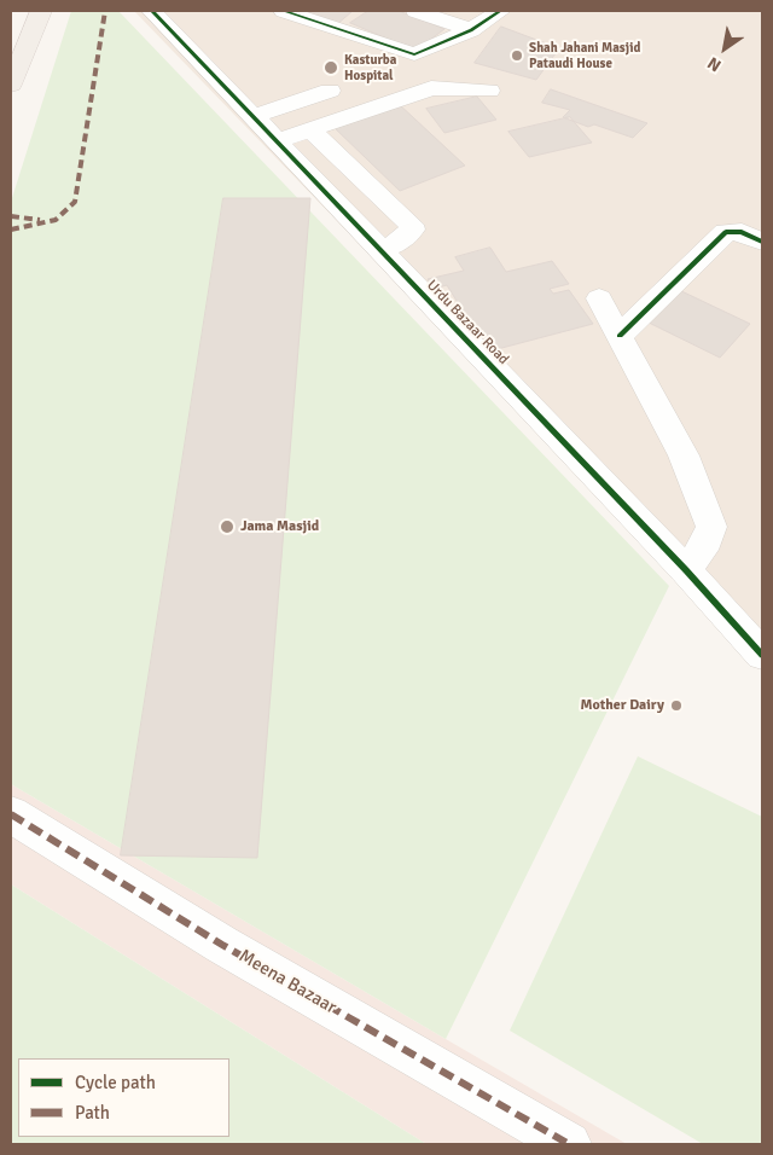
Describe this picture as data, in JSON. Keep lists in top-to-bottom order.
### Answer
{
  "streets": {
    "street": ["Urdu Bazaar Road", "Meena Bazaar"]
  },
  "places": [
    "Shah Jahani Masjid Pataudi House",
    "Kasturba Hospital",
    "Jama Masjid",
    "Mother Dairy"
  ],
  "legend": ["Cycle path", "Path"],
  "north": "bottom left"
}
